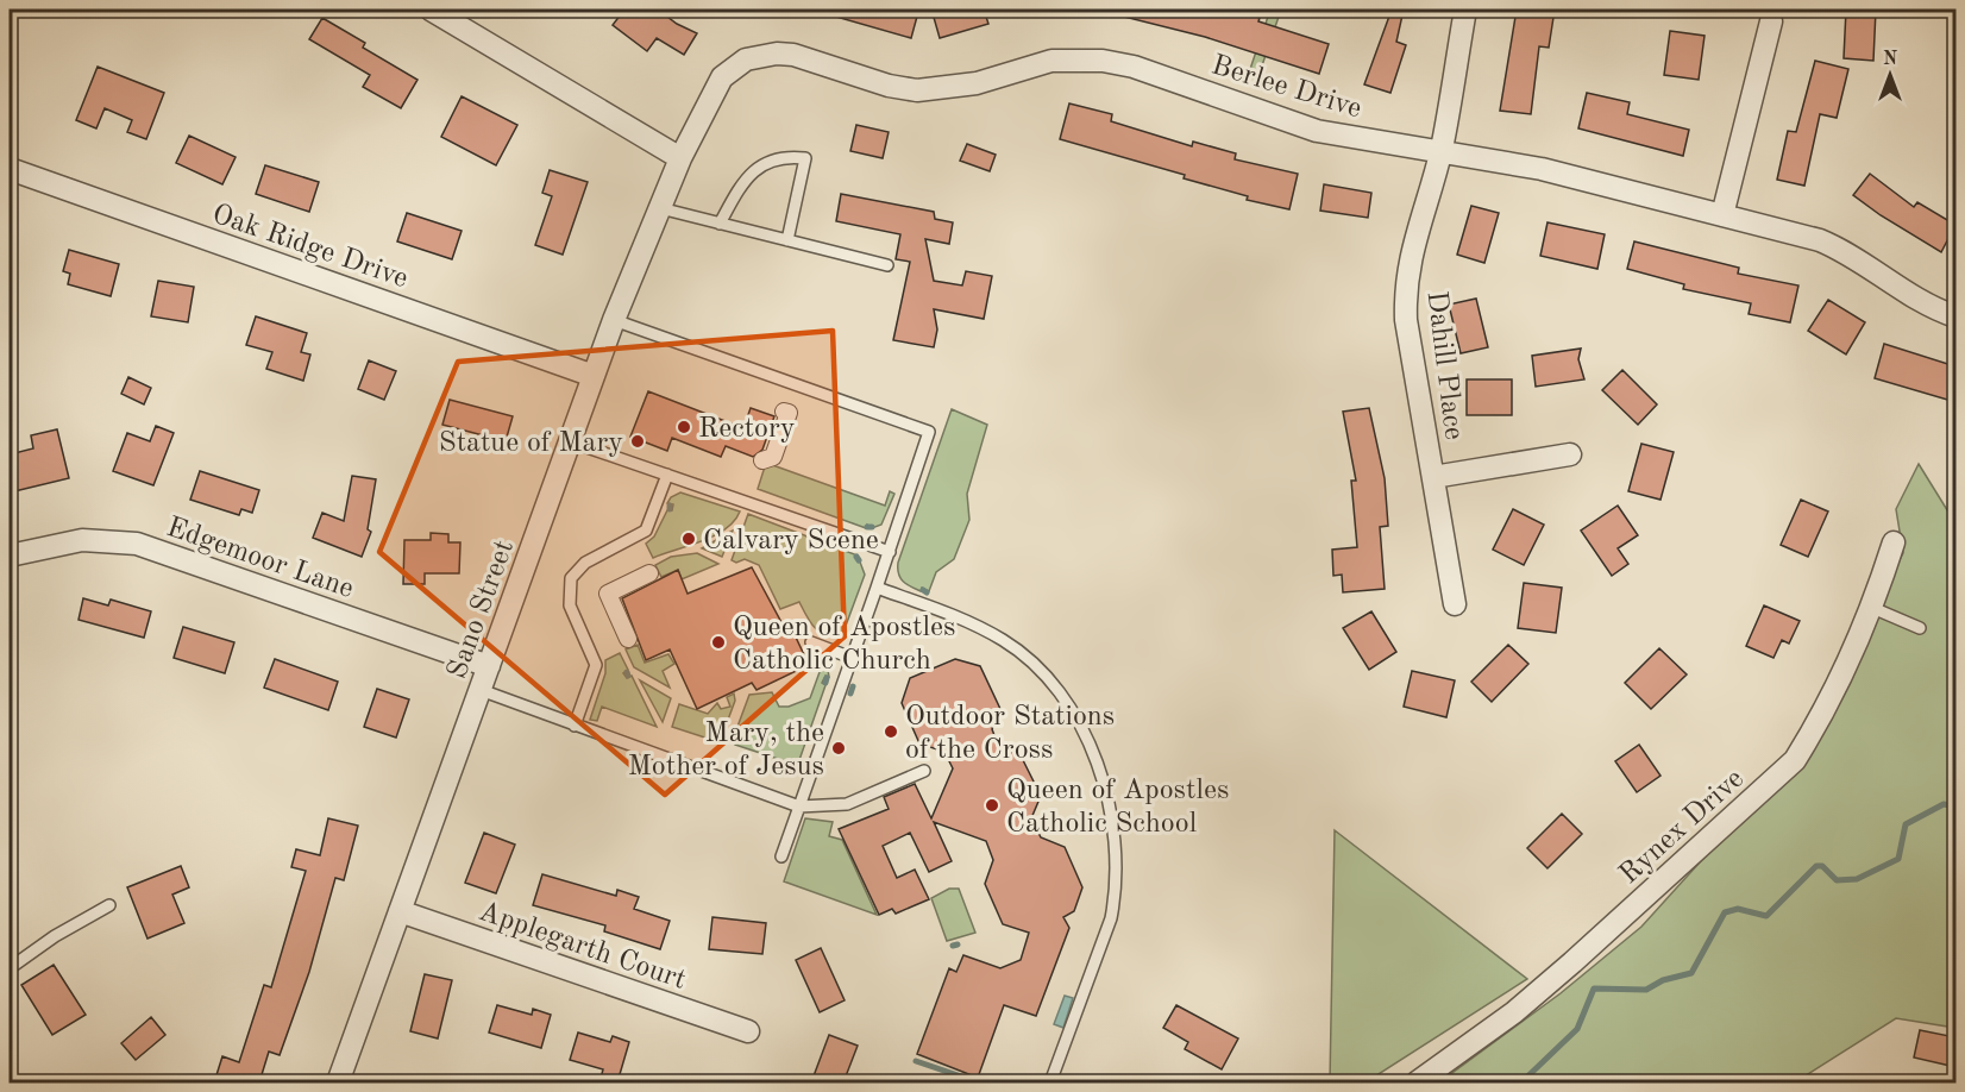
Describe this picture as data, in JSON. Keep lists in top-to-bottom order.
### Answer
{
  "streets": {
    "street": [
      "Berlee Drive",
      "Oak Ridge Drive",
      "Dahill Place",
      "Edgemoor Lane",
      "Sano Street",
      "Rynex Drive",
      "Applegarth Court"
    ]
  },
  "crossings": [
    ["Berlee Drive", "Dahill Place"],
    ["Berlee Drive", "Sano Street"],
    ["Oak Ridge Drive", "Sano Street"],
    ["Edgemoor Lane", "Sano Street"],
    ["Sano Street", "Applegarth Court"]
  ],
  "places": [
    "Rectory",
    "Statue of Mary",
    "Calvary Scene",
    "Queen of Apostles Catholic Church",
    "Outdoor Stations of the Cross",
    "Mary, the Mother of Jesus",
    "Queen of Apostles Catholic School"
  ],
  "north": "top"
}
